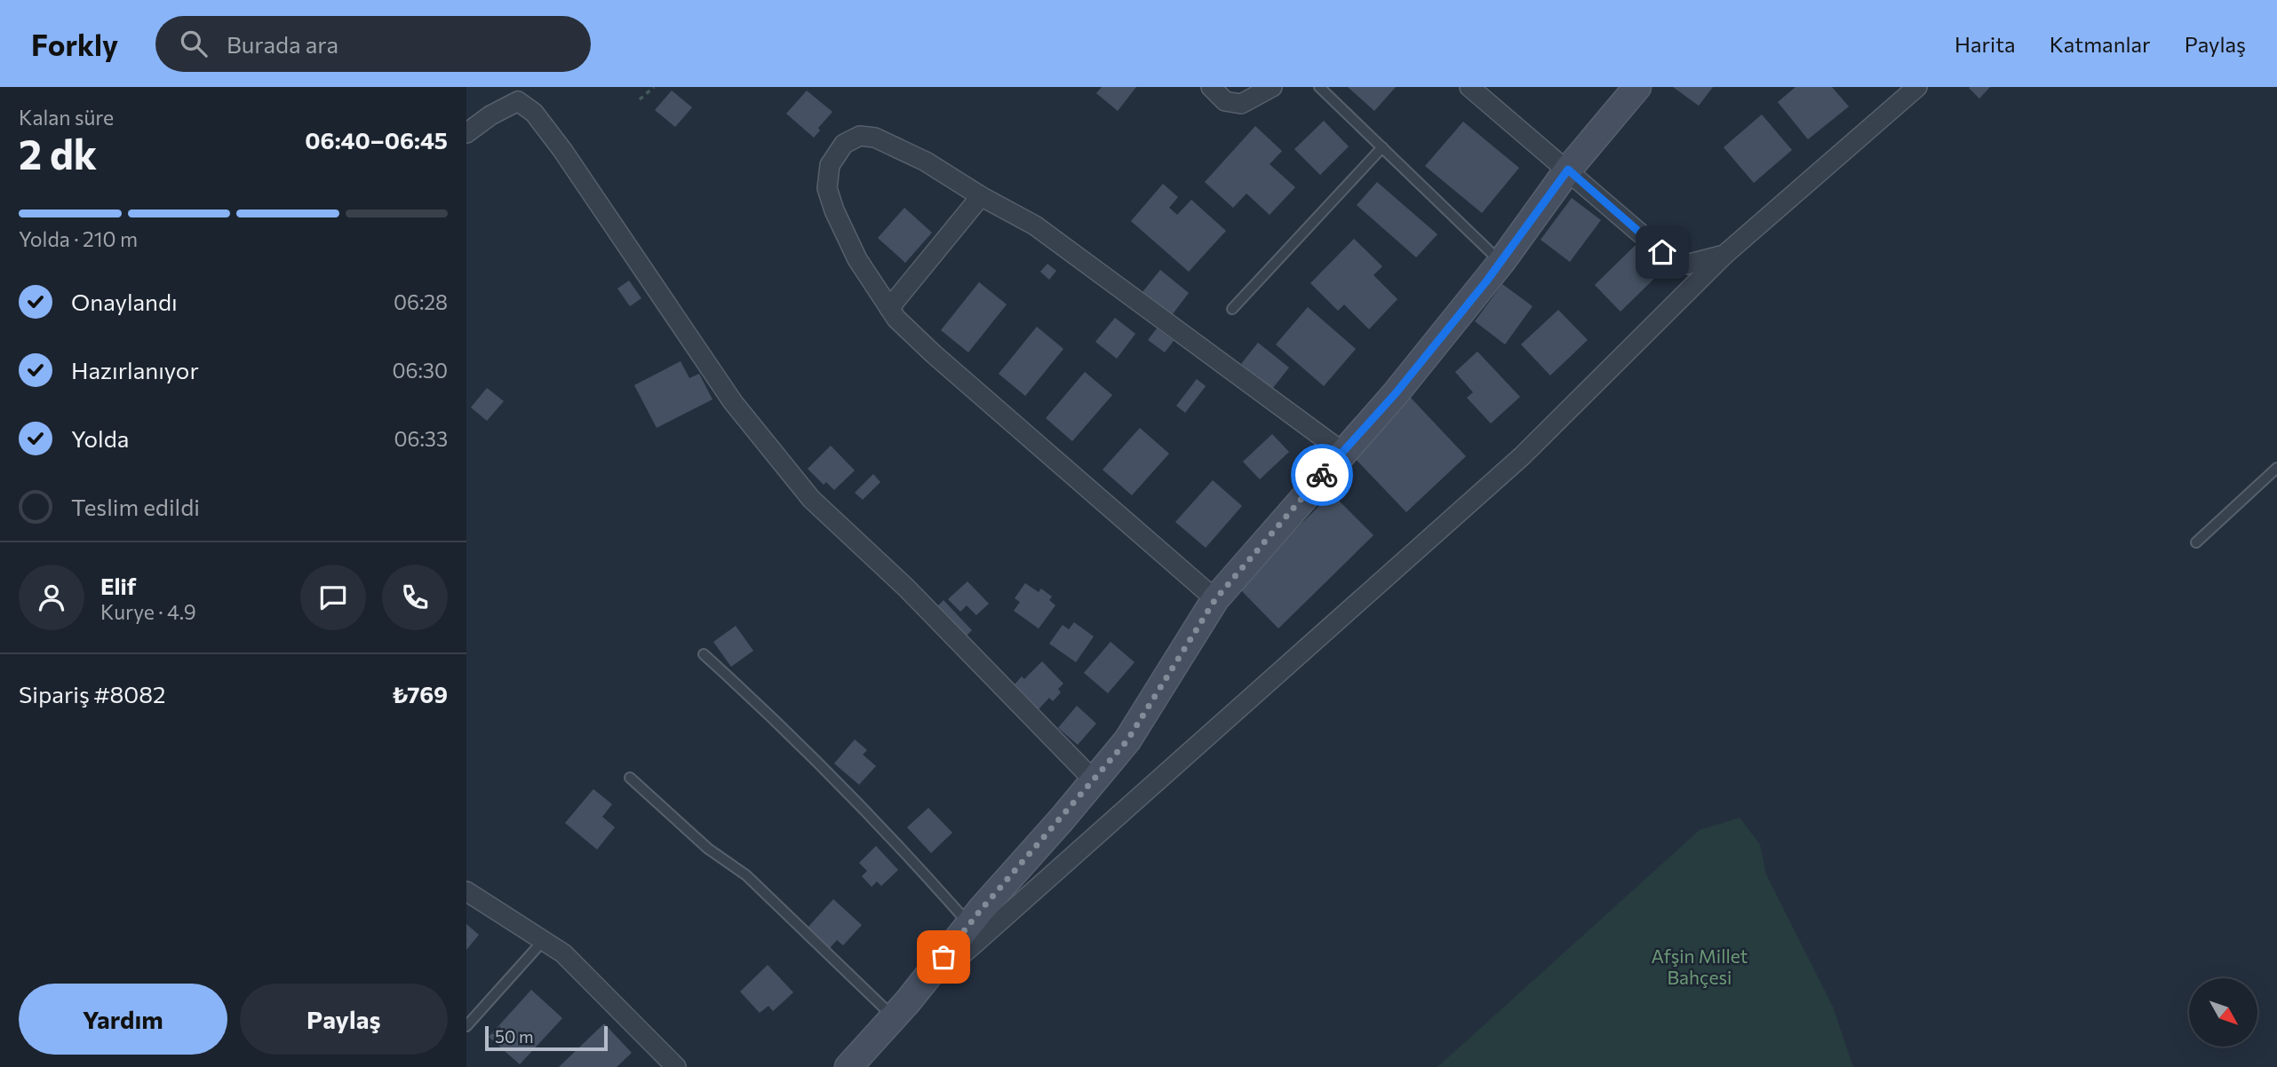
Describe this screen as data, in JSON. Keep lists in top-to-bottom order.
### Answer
{
  "parks": ["Afşin Millet Bahçesi"],
  "scale_bar": "50 m",
  "north": "bottom right",
  "page": {
    "header": "Forkly",
    "search": "Burada ara",
    "nav": ["Harita", "Katmanlar", "Paylaş"],
    "heading": ["2 dk", "Kalan süre", "06:40–06:45"],
    "panel": [
      "Elif",
      "Kurye · 4.9",
      "Sipariş #8082",
      "₺769"
    ],
    "bar": "Yolda · 210 m",
    "list": [
      ["Onaylandı", "06:28"],
      ["Hazırlanıyor", "06:30"],
      ["Yolda", "06:33"],
      "Teslim edildi"
    ],
    "buttons": ["Yardım", "Paylaş"],
    "scale": "50 m"
  }
}
